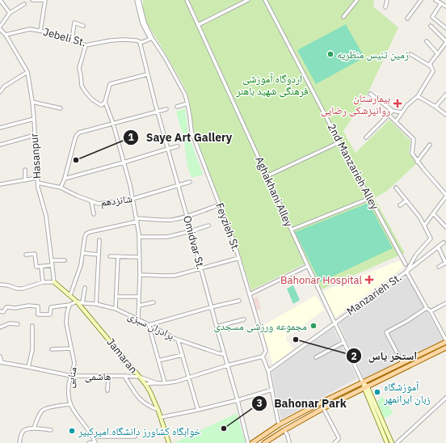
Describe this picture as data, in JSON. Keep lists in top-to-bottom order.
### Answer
{
  "streets": {
    "main road": ["Jamaran"],
    "street": [
      "Jebeli St.",
      "Hasanpur",
      "2nd Manzarieh Alley",
      "Aghakhani Alley",
      "شانزدهم",
      "Feyzieh St.",
      "Omidvar St.",
      "Manzarieh St.",
      "برادران سبزی",
      "هاشمی",
      "منایی"
    ]
  },
  "crossings": [
    ["Jebeli St.", "Hasanpur"],
    ["Jebeli St.", "Feyzieh St."],
    ["Jebeli St.", "Omidvar St."],
    ["Hasanpur", "شانزدهم"],
    ["Hasanpur", "Jamaran"],
    ["Aghakhani Alley", "Manzarieh St."],
    ["شانزدهم", "Omidvar St."],
    ["Feyzieh St.", "Manzarieh St."],
    ["Omidvar St.", "برادران سبزی"],
    ["برادران سبزی", "Jamaran"],
    ["Jamaran", "هاشمی"],
    ["هاشمی", "منایی"]
  ],
  "parks": ["اردوگاه آموزشی فرهنگی شهید باهنر"],
  "places": {
    "other": [
      "زمین تنیس منظریه",
      "Saye Art Gallery",
      "مجموعه ورزشی مسجدی",
      "استخر یاس",
      "آموزشگاه زبان ایرانمهر",
      "Bahonar Park",
      "خوابگاه کشاورز دانشگاه امیرکبیر"
    ],
    "health": ["بیمارستان روانپزشکی رضایی", "Bahonar Hospital"]
  }
}
